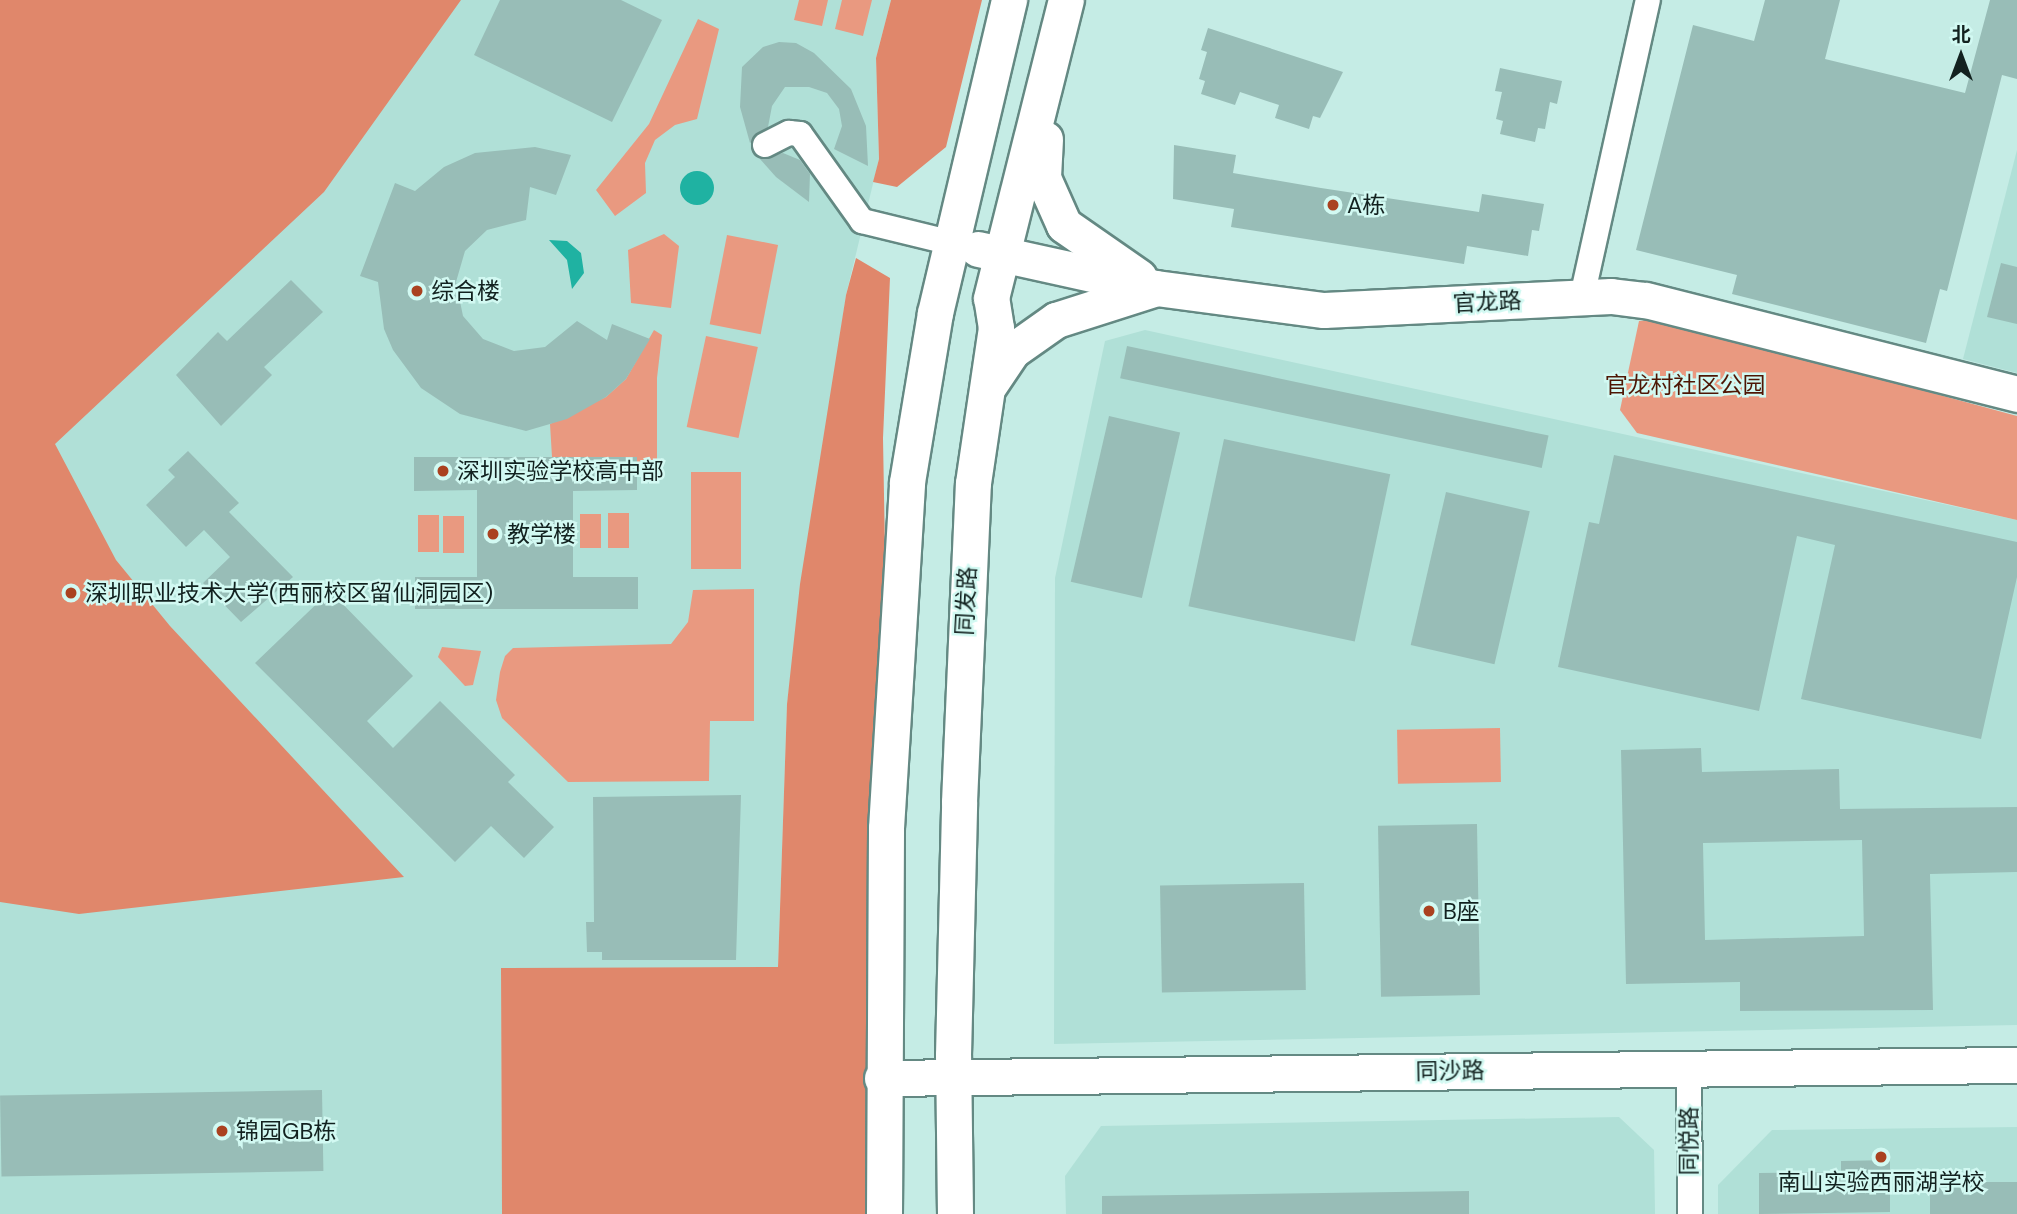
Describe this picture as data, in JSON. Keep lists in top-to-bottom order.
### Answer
{
  "streets": {
    "main road": ["官龙路", "同发路", "同沙路"],
    "street": ["同悦路"]
  },
  "crossings": [
    ["官龙路", "同发路"],
    ["同发路", "同沙路"],
    ["同沙路", "同悦路"]
  ],
  "parks": ["官龙村社区公园"],
  "places": [
    "A栋",
    "综合楼",
    "深圳实验学校高中部",
    "教学楼",
    "深圳职业技术大学(西丽校区留仙洞园区)",
    "B座",
    "锦园GB栋",
    "南山实验西丽湖学校"
  ],
  "north": "top"
}
